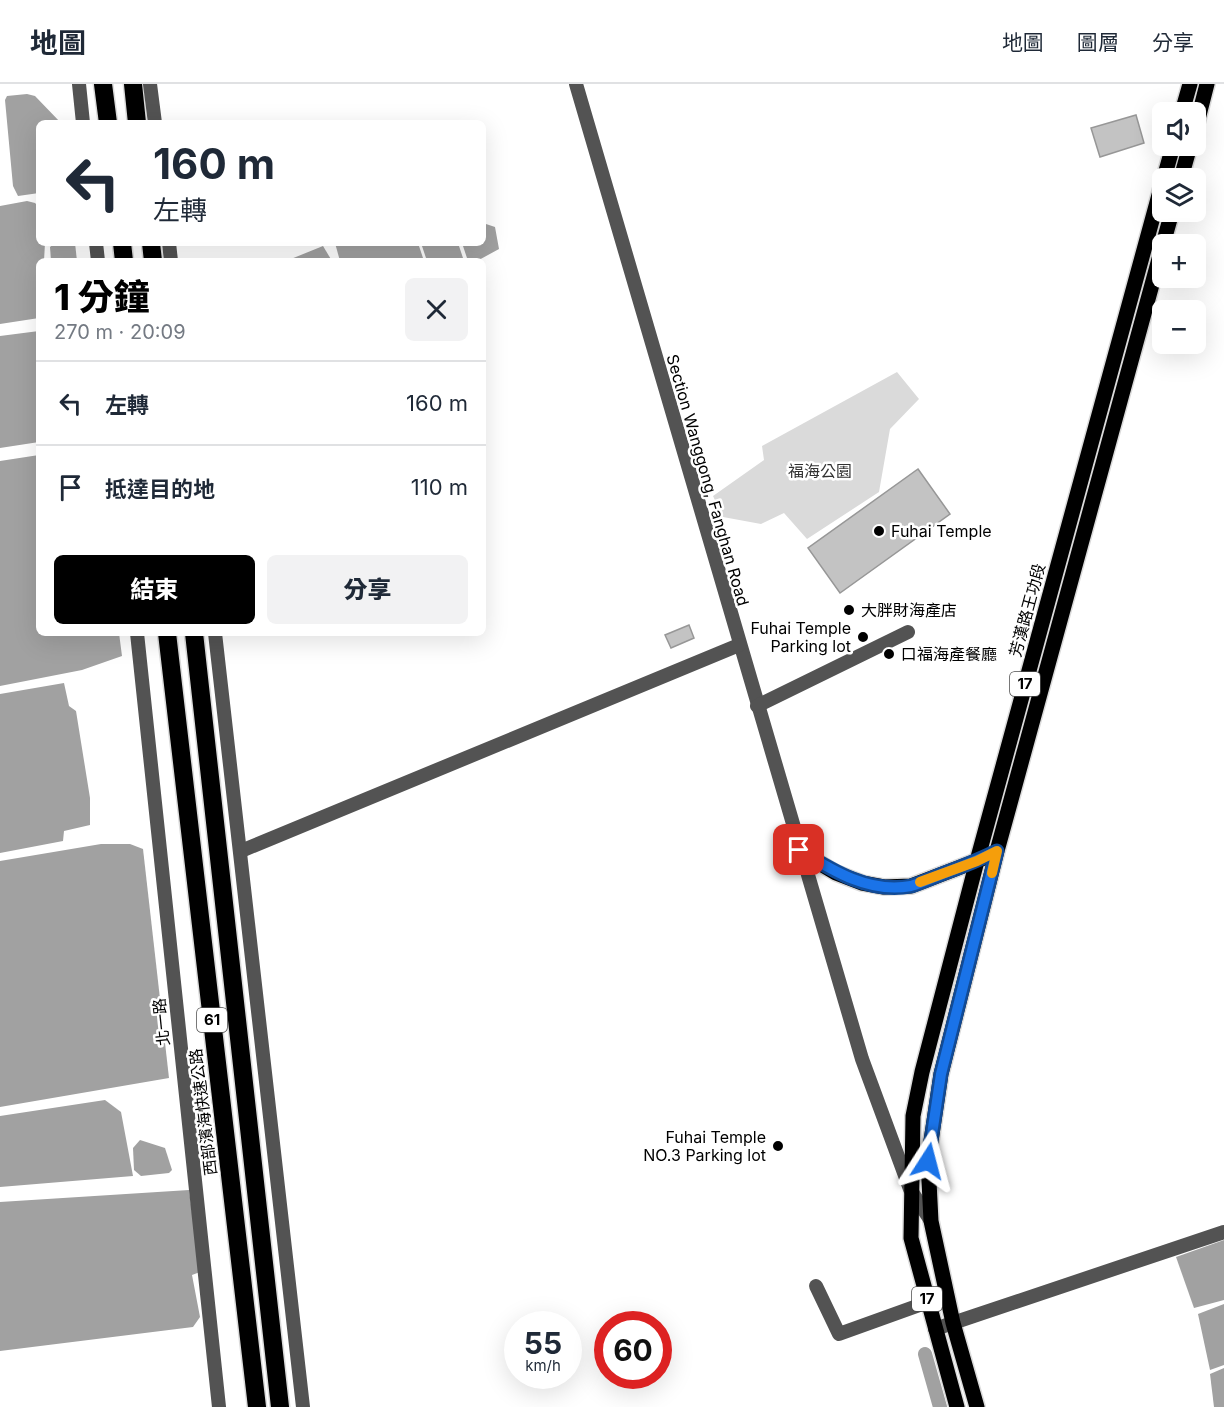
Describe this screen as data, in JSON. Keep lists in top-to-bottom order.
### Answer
{
  "streets": {
    "highway": ["61", "西部濱海快速公路"],
    "main road": ["芳漢路王功段", "17"],
    "street": ["Section Wanggong, Fanghan Road", "北一路"]
  },
  "crossings": [
    ["Section Wanggong, Fanghan Road", "芳漢路王功段"],
    ["Section Wanggong, Fanghan Road", "17"],
    ["芳漢路王功段", "17"]
  ],
  "parks": ["福海公園"],
  "places": [
    "Fuhai Temple",
    "大胖財海產店",
    "Fuhai Temple Parking lot",
    "口福海產餐廳",
    "Fuhai Temple NO.3 Parking lot"
  ],
  "page": {
    "header": "地圖",
    "nav": ["地圖", "圖層", "分享"],
    "map_buttons": ["+", "−"],
    "turn": ["160 m", "左轉"],
    "heading": ["1 分鐘", "270 m · 20:09"],
    "list": [
      {
        "name": "左轉",
        "value": "160 m"
      },
      {
        "name": "抵達目的地",
        "value": "110 m"
      }
    ],
    "buttons": ["結束", "分享"],
    "speed": "55 km/h",
    "limit": "60"
  }
}
